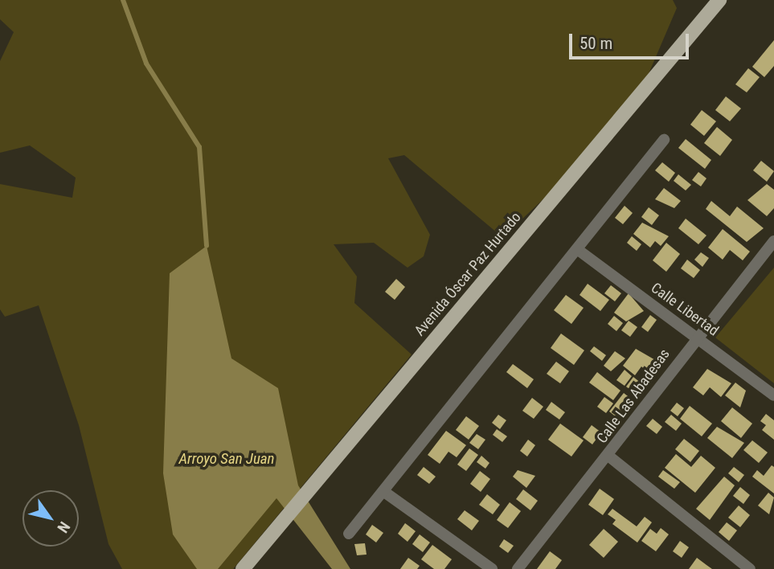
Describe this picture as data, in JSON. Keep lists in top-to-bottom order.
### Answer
{
  "streets": {
    "main road": ["Avenida Óscar Paz Hurtado"],
    "street": ["Calle Libertad", "Calle Las Abadesas"]
  },
  "crossings": [
    ["Calle Libertad", "Calle Las Abadesas"]
  ],
  "water": ["Arroyo San Juan"],
  "scale_bar": "50 m",
  "north": "bottom right"
}
